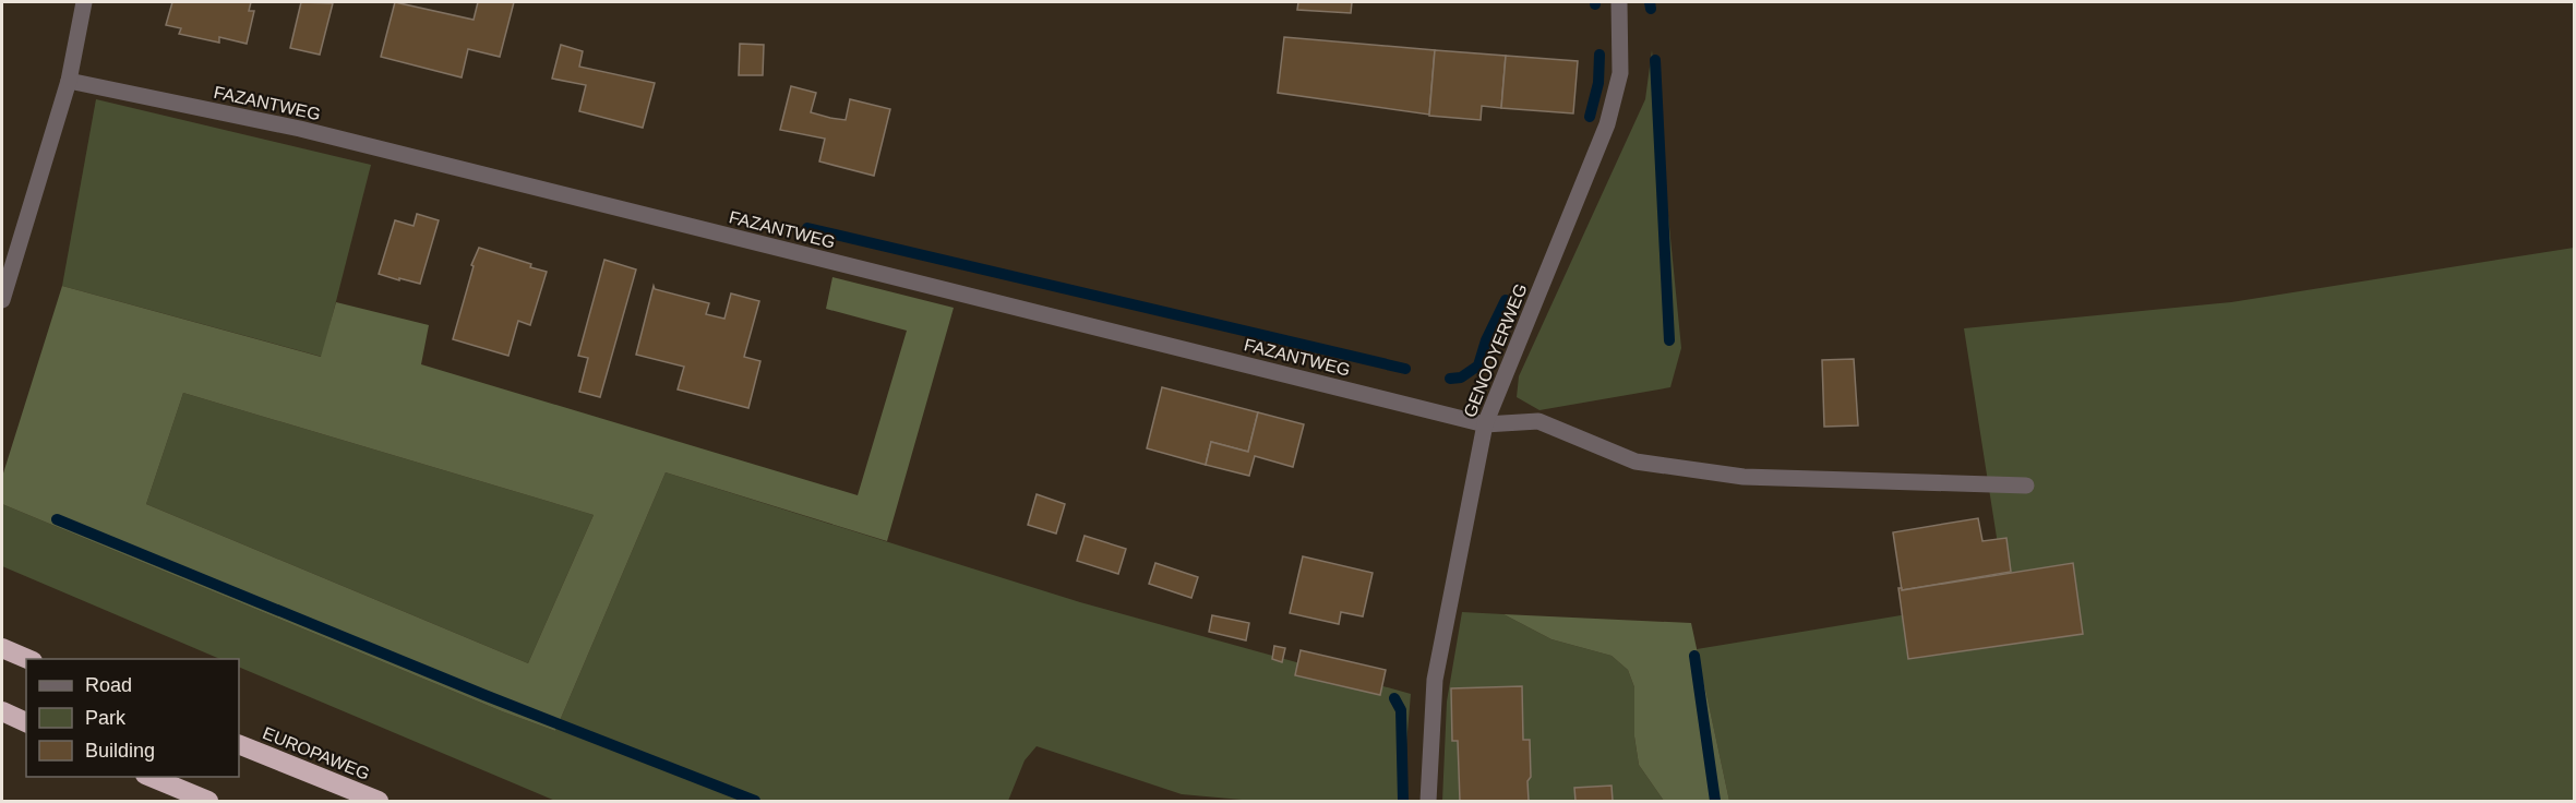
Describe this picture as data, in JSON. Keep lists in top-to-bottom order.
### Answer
{
  "streets": {
    "highway": ["EUROPAWEG"],
    "street": ["FAZANTWEG", "GENOOYERWEG"]
  },
  "crossings": [
    ["FAZANTWEG", "GENOOYERWEG"]
  ],
  "legend": ["Road", "Park", "Building"]
}
